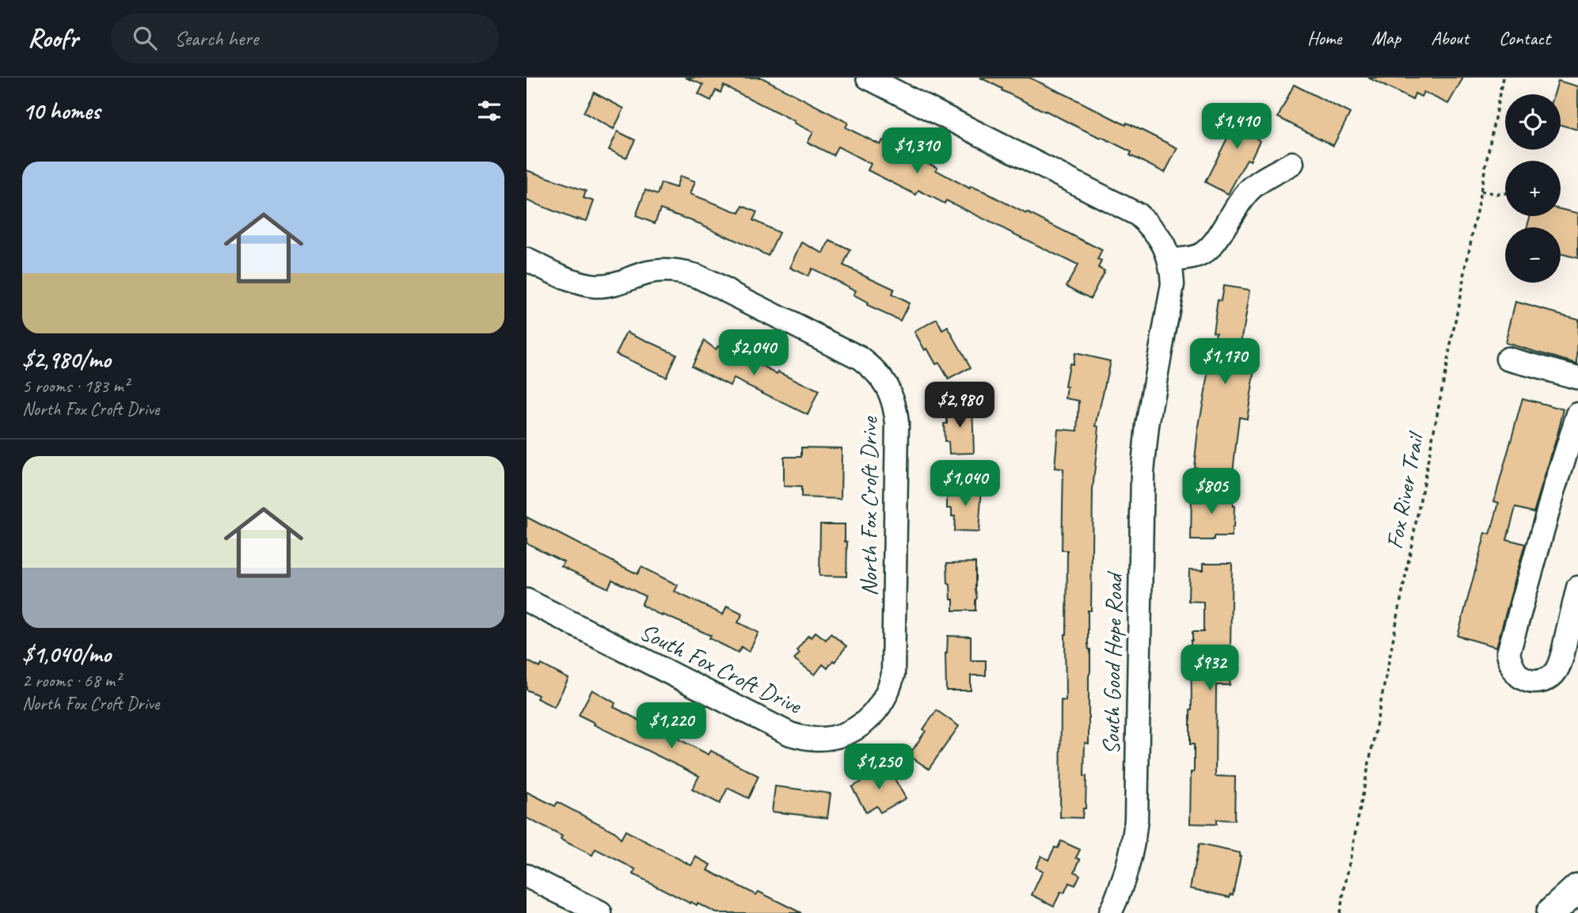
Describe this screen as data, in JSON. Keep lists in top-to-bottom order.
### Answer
{
  "streets": {
    "street": ["North Fox Croft Drive", "South Good Hope Road", "South Fox Croft Drive"],
    "path": ["Fox River Trail"]
  },
  "crossings": [
    ["North Fox Croft Drive", "South Fox Croft Drive"]
  ],
  "page": {
    "header": "Roofr",
    "search": "Search here",
    "nav": [
      "Home",
      "Map",
      "About",
      "Contact"
    ],
    "heading": "10 homes",
    "map_buttons": ["+", "−"],
    "price": [
      "$1,410",
      "$1,310",
      "$2,040",
      "$1,170",
      "$2,980",
      "$1,040",
      "$805",
      "$932",
      "$1,220",
      "$1,250"
    ],
    "list": [
      {
        "name": "$2,980/mo",
        "note": "5 rooms · 183 m² · North Fox Croft Drive"
      },
      {
        "name": "$1,040/mo",
        "note": "2 rooms · 68 m² · North Fox Croft Drive"
      }
    ]
  }
}
